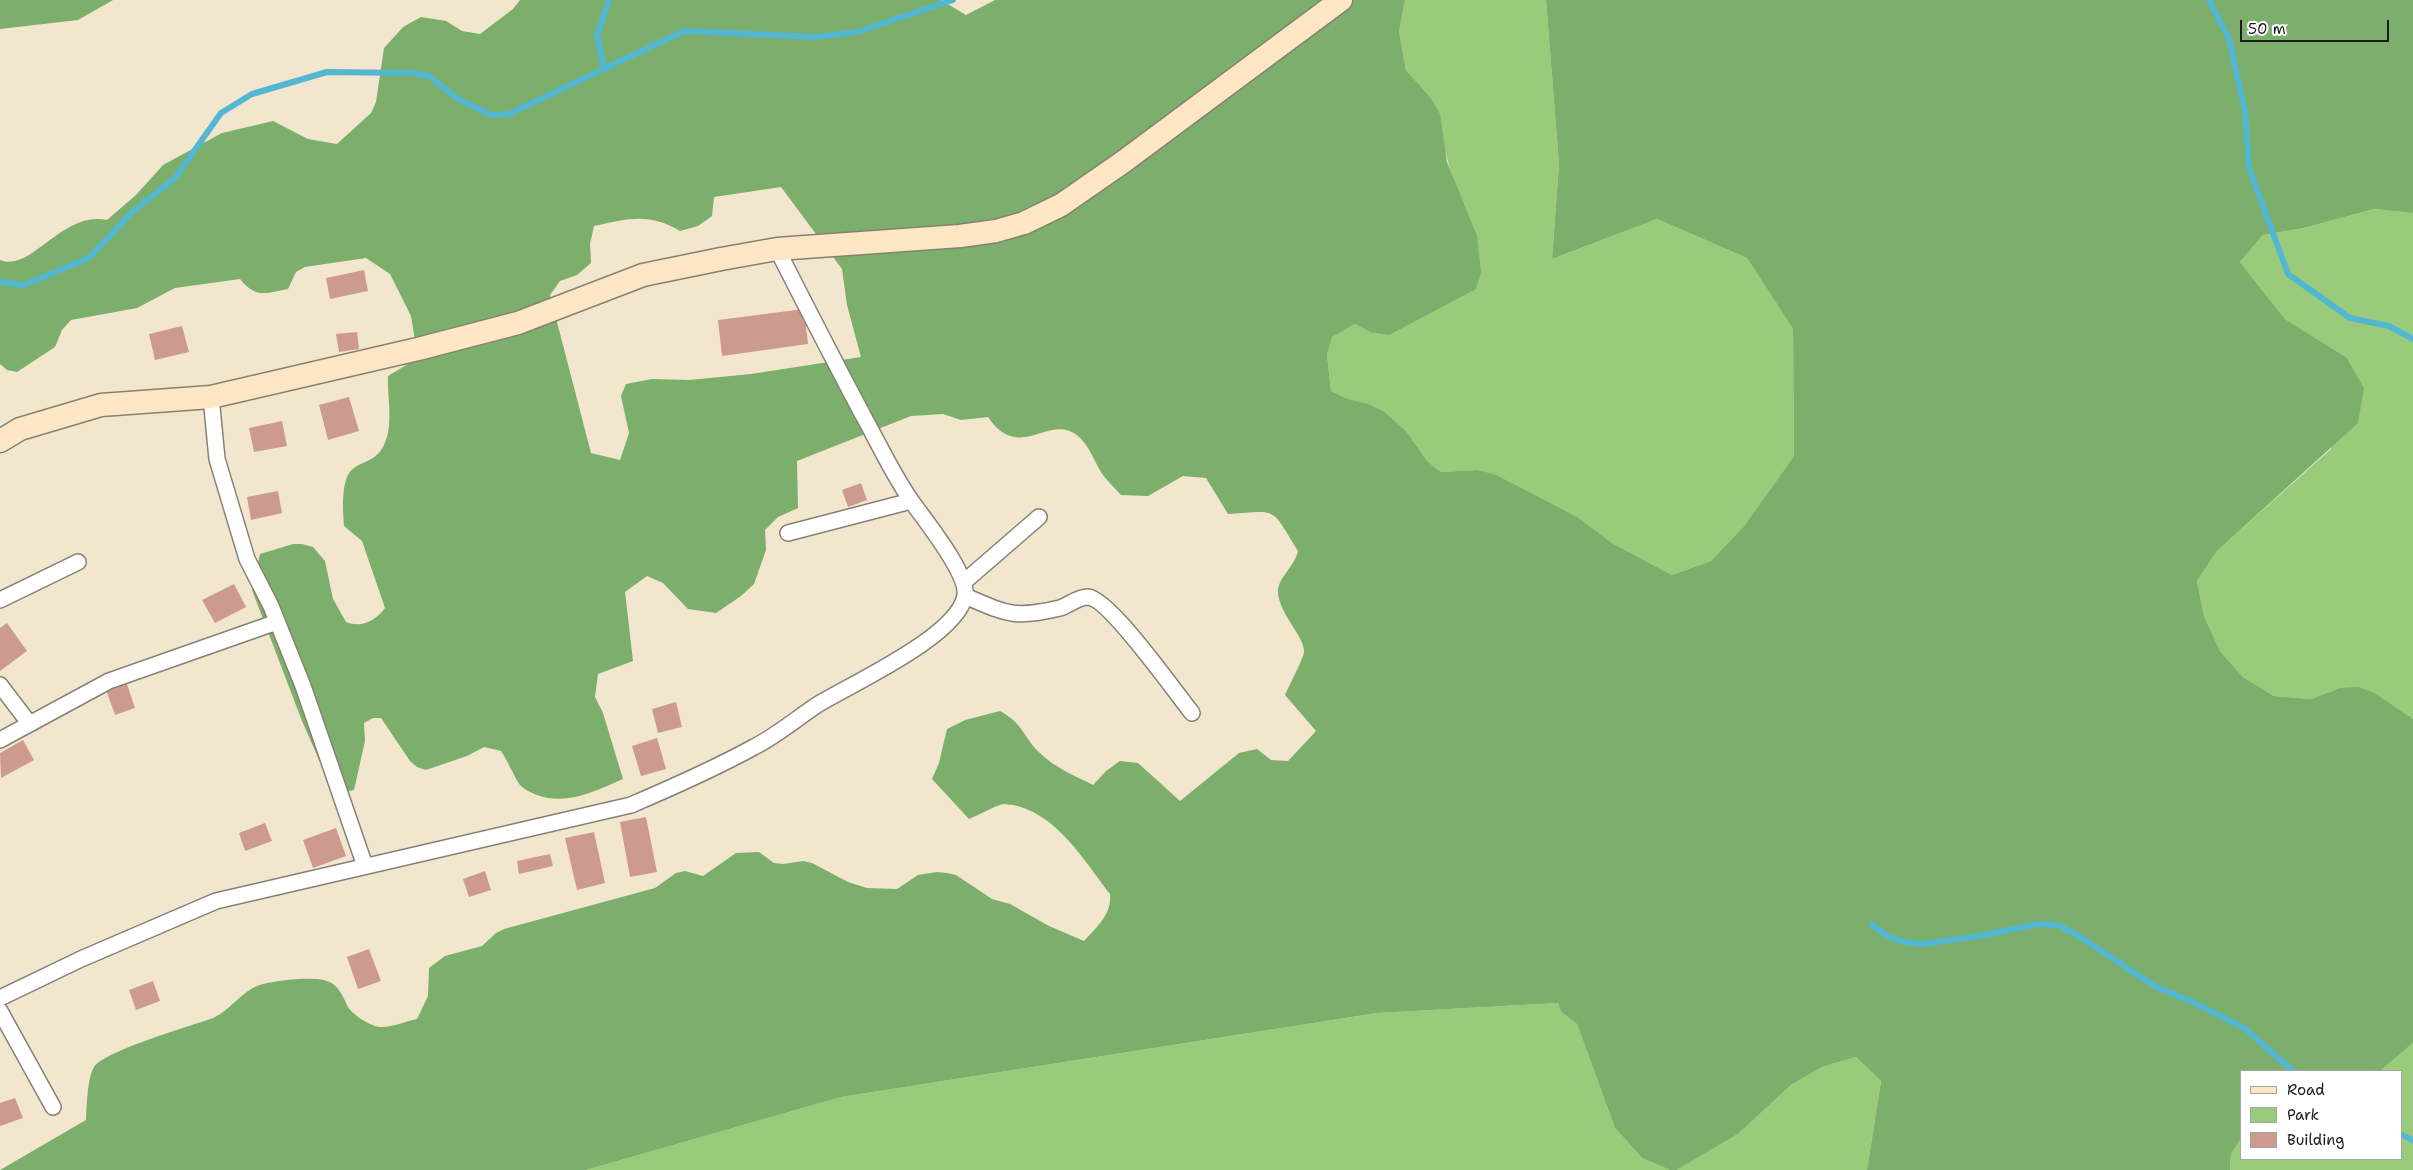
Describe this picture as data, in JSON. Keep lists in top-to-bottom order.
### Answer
{
  "legend": ["Road", "Park", "Building"],
  "scale_bar": "50 m"
}
